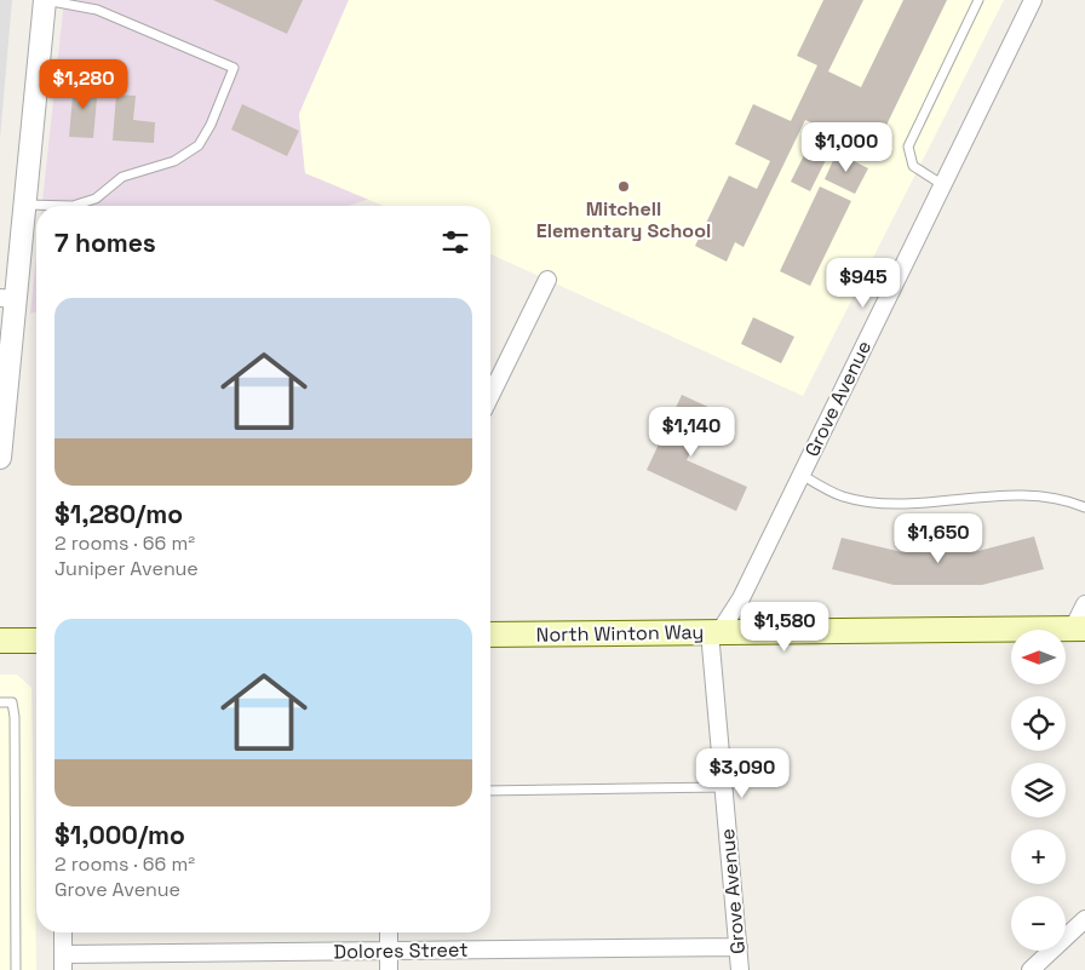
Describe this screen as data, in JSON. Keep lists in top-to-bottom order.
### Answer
{
  "streets": {
    "main road": ["North Winton Way"],
    "street": ["Grove Avenue", "Dolores Street"]
  },
  "crossings": [
    ["Grove Avenue", "North Winton Way"],
    ["Grove Avenue", "Dolores Street"]
  ],
  "places": ["Mitchell Elementary School"],
  "north": "left",
  "page": {
    "price": [
      "$1,280",
      "$1,000",
      "$945",
      "$1,140",
      "$1,650",
      "$1,580",
      "$3,090"
    ],
    "heading": "7 homes",
    "list": [
      {
        "name": "$1,280/mo",
        "note": "2 rooms · 66 m² · Juniper Avenue"
      },
      {
        "name": "$1,000/mo",
        "note": "2 rooms · 66 m² · Grove Avenue"
      }
    ],
    "map_buttons": ["+", "−"]
  }
}
